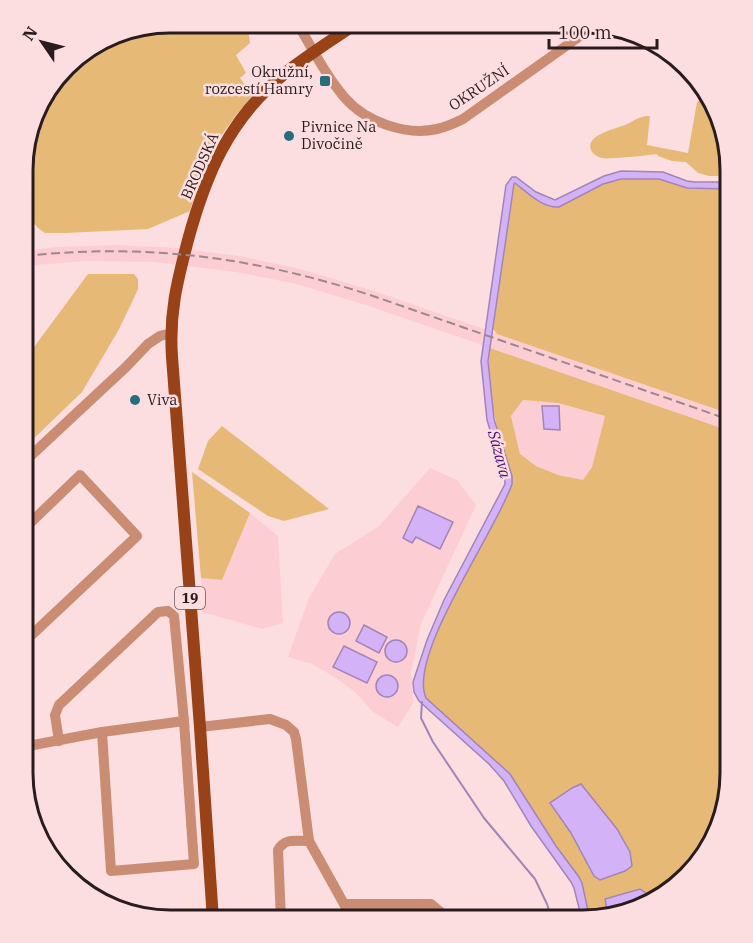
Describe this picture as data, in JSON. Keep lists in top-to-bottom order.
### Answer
{
  "streets": {
    "main road": ["BRODSKÁ", "19"],
    "street": ["OKRUŽNÍ"]
  },
  "crossings": [
    ["OKRUŽNÍ", "BRODSKÁ"],
    ["BRODSKÁ", "19"]
  ],
  "water": ["Sázava"],
  "places": {
    "transit": ["Okružní, rozcestí Hamry"],
    "other": ["Pivnice Na Divočině", "Viva"]
  },
  "scale_bar": "100 m",
  "north": "top left"
}
